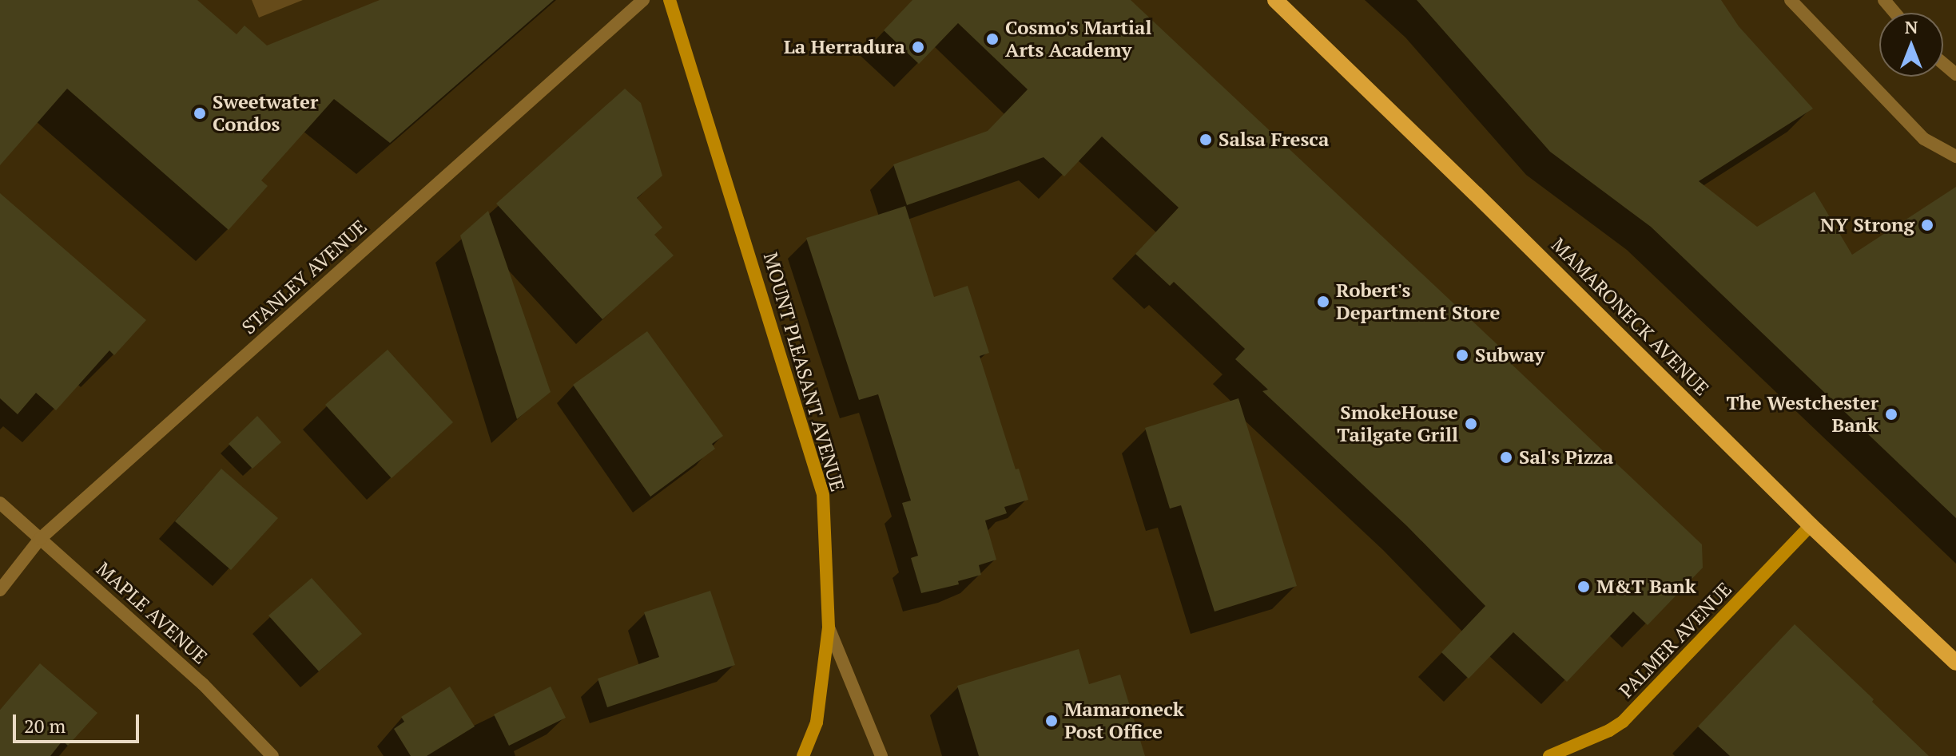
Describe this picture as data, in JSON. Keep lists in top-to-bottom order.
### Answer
{
  "streets": {
    "main road": ["MAMARONECK AVENUE"],
    "street": [
      "STANLEY AVENUE",
      "MOUNT PLEASANT AVENUE",
      "MAPLE AVENUE",
      "PALMER AVENUE"
    ]
  },
  "crossings": [
    ["STANLEY AVENUE", "MAPLE AVENUE"],
    ["MAMARONECK AVENUE", "PALMER AVENUE"]
  ],
  "places": [
    "Cosmo's Martial Arts Academy",
    "La Herradura",
    "Sweetwater Condos",
    "Salsa Fresca",
    "NY Strong",
    "Robert's Department Store",
    "Subway",
    "The Westchester Bank",
    "SmokeHouse Tailgate Grill",
    "Sal's Pizza",
    "M&T Bank",
    "Mamaroneck Post Office"
  ],
  "scale_bar": "20 m",
  "north": "top"
}
